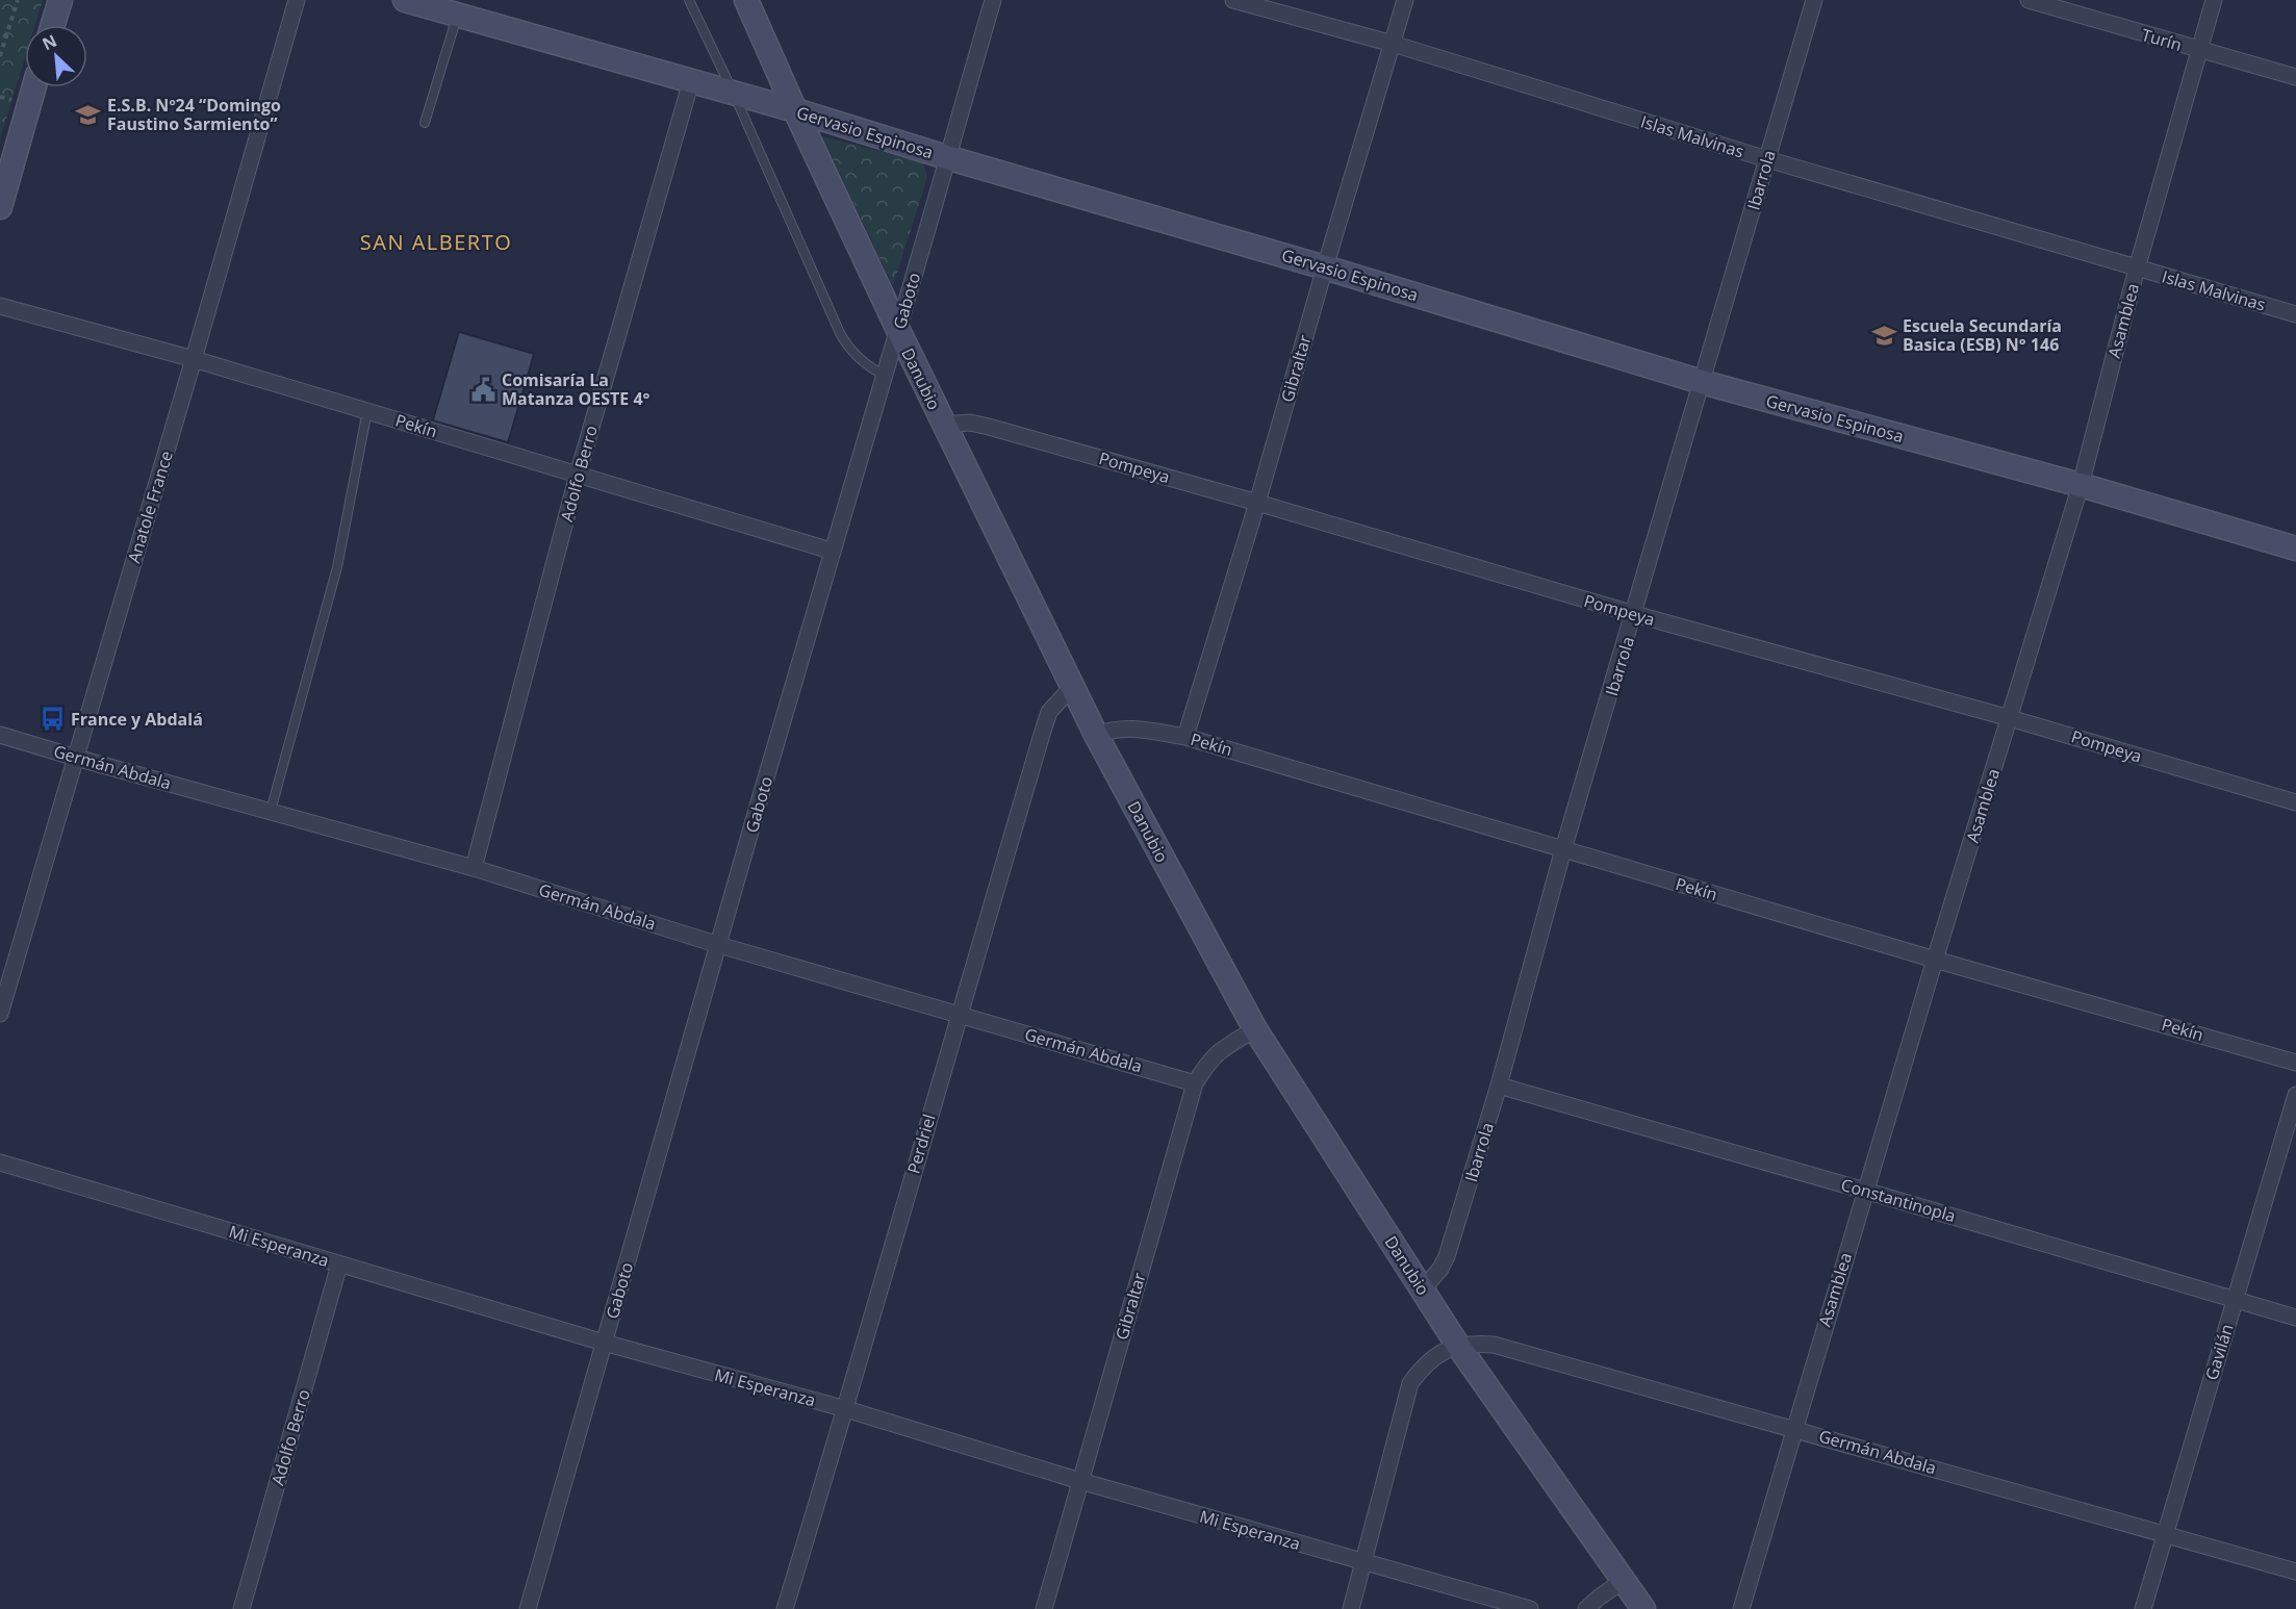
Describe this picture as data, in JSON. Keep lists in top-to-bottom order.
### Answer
{
  "streets": {
    "street": [
      "Turín",
      "Gervasio Espinosa",
      "Islas Malvinas",
      "Ibarrola",
      "Gaboto",
      "Asamblea",
      "Gibraltar",
      "Danubio",
      "Pekín",
      "Pompeya",
      "Adolfo Berro",
      "Anatole France",
      "Germán Abdala",
      "Perdriel",
      "Constantinopla",
      "Mi Esperanza",
      "Gavilán"
    ]
  },
  "crossings": [
    ["Turín", "Asamblea"],
    ["Gervasio Espinosa", "Ibarrola"],
    ["Gervasio Espinosa", "Gaboto"],
    ["Gervasio Espinosa", "Asamblea"],
    ["Gervasio Espinosa", "Gibraltar"],
    ["Gervasio Espinosa", "Danubio"],
    ["Gervasio Espinosa", "Adolfo Berro"],
    ["Islas Malvinas", "Ibarrola"],
    ["Islas Malvinas", "Asamblea"],
    ["Islas Malvinas", "Gibraltar"],
    ["Ibarrola", "Danubio"],
    ["Ibarrola", "Pekín"],
    ["Ibarrola", "Pompeya"],
    ["Ibarrola", "Constantinopla"],
    ["Gaboto", "Danubio"],
    ["Gaboto", "Pekín"],
    ["Gaboto", "Germán Abdala"],
    ["Gaboto", "Mi Esperanza"],
    ["Asamblea", "Pekín"],
    ["Asamblea", "Pompeya"],
    ["Asamblea", "Germán Abdala"],
    ["Asamblea", "Constantinopla"],
    ["Gibraltar", "Danubio"],
    ["Gibraltar", "Pekín"],
    ["Gibraltar", "Pompeya"],
    ["Gibraltar", "Germán Abdala"],
    ["Gibraltar", "Mi Esperanza"],
    ["Danubio", "Pekín"],
    ["Danubio", "Pompeya"],
    ["Danubio", "Germán Abdala"],
    ["Danubio", "Perdriel"],
    ["Pekín", "Adolfo Berro"],
    ["Pekín", "Anatole France"],
    ["Adolfo Berro", "Germán Abdala"],
    ["Adolfo Berro", "Mi Esperanza"],
    ["Anatole France", "Germán Abdala"],
    ["Germán Abdala", "Perdriel"],
    ["Germán Abdala", "Gavilán"],
    ["Perdriel", "Mi Esperanza"],
    ["Constantinopla", "Gavilán"]
  ],
  "districts": ["SAN ALBERTO"],
  "places": {
    "school or university": ["E.S.B. Nº24 “Domingo Faustino Sarmiento”", "Escuela Secundaría Basica (ESB) N° 146"],
    "public building": ["Comisaría La Matanza OESTE 4°"],
    "bus stop": ["France y Abdalá"]
  },
  "north": "top left"
}
